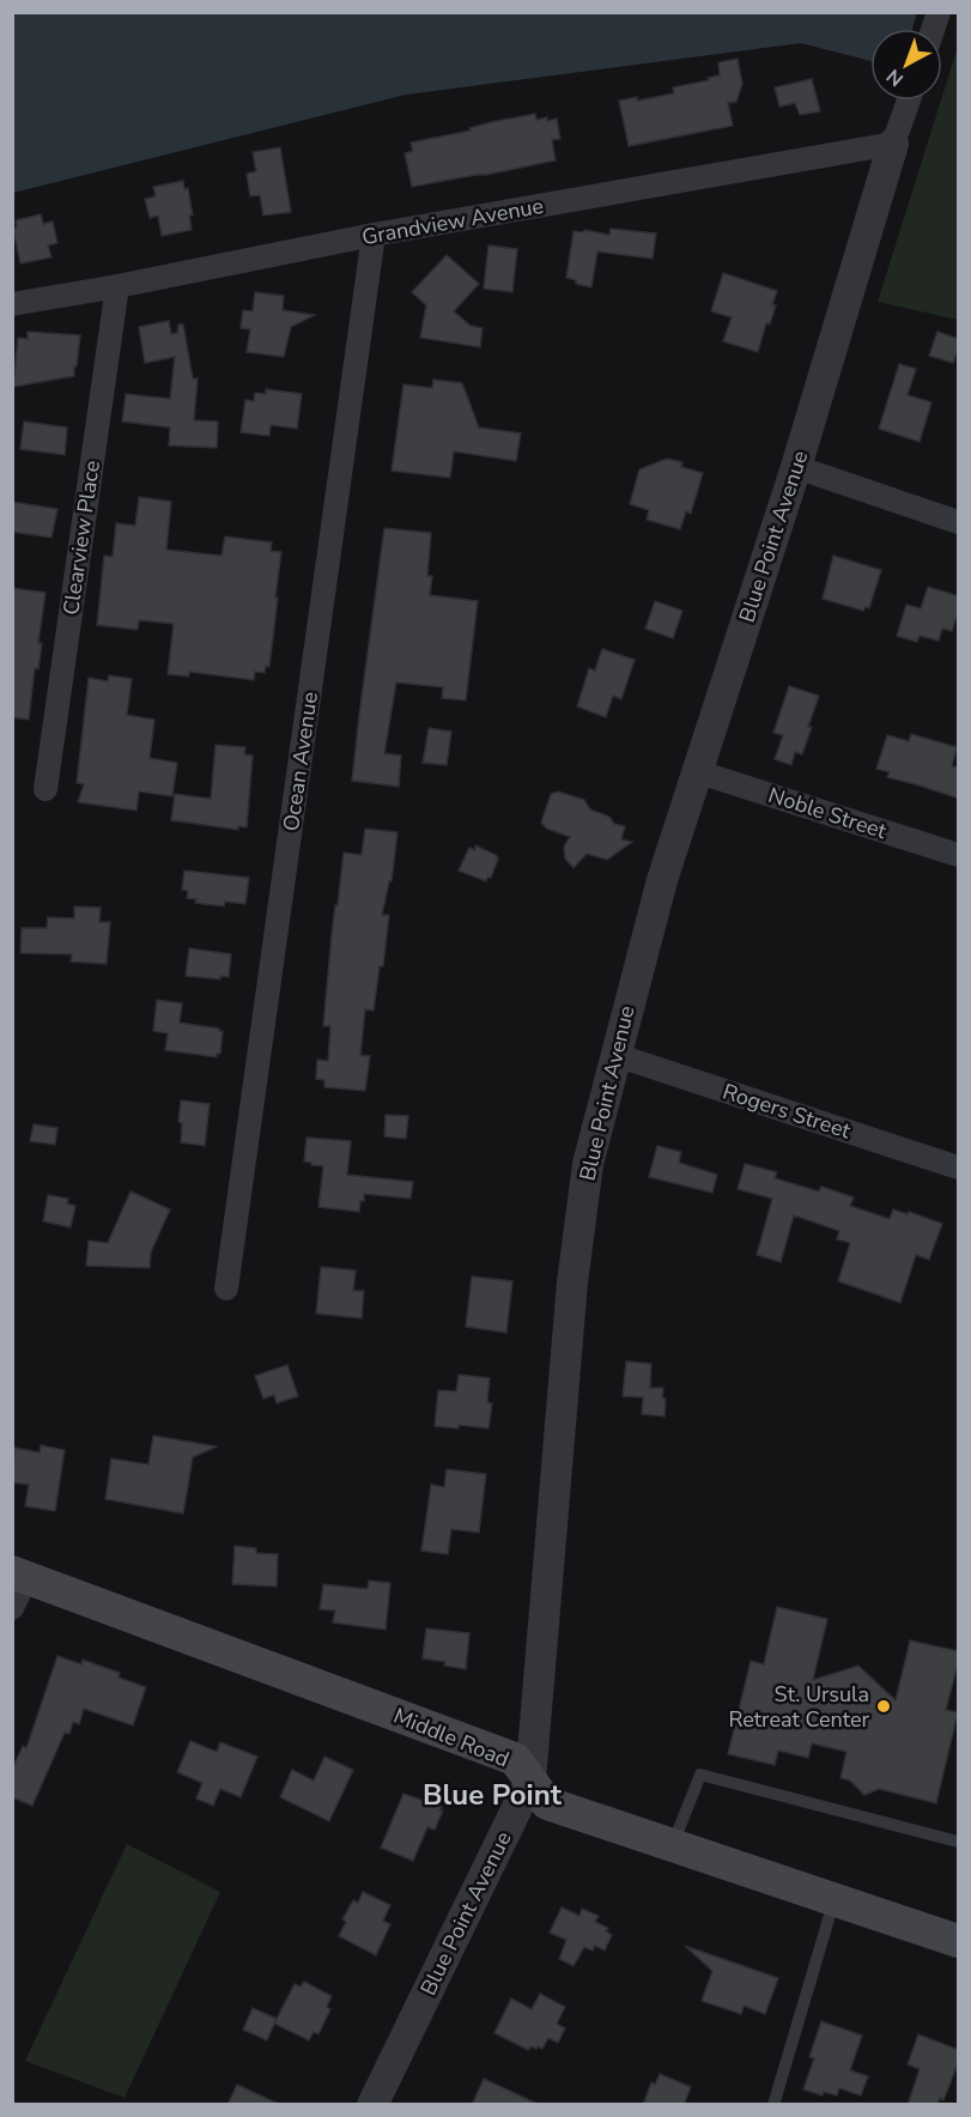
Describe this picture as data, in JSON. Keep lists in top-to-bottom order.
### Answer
{
  "streets": {
    "main road": ["Middle Road"],
    "street": [
      "Grandview Avenue",
      "Blue Point Avenue",
      "Clearview Place",
      "Ocean Avenue",
      "Noble Street",
      "Rogers Street"
    ]
  },
  "crossings": [
    ["Grandview Avenue", "Blue Point Avenue"],
    ["Grandview Avenue", "Clearview Place"],
    ["Grandview Avenue", "Ocean Avenue"],
    ["Blue Point Avenue", "Noble Street"],
    ["Blue Point Avenue", "Rogers Street"],
    ["Blue Point Avenue", "Middle Road"]
  ],
  "districts": ["Blue Point"],
  "places": ["St. Ursula Retreat Center"],
  "north": "bottom left"
}
